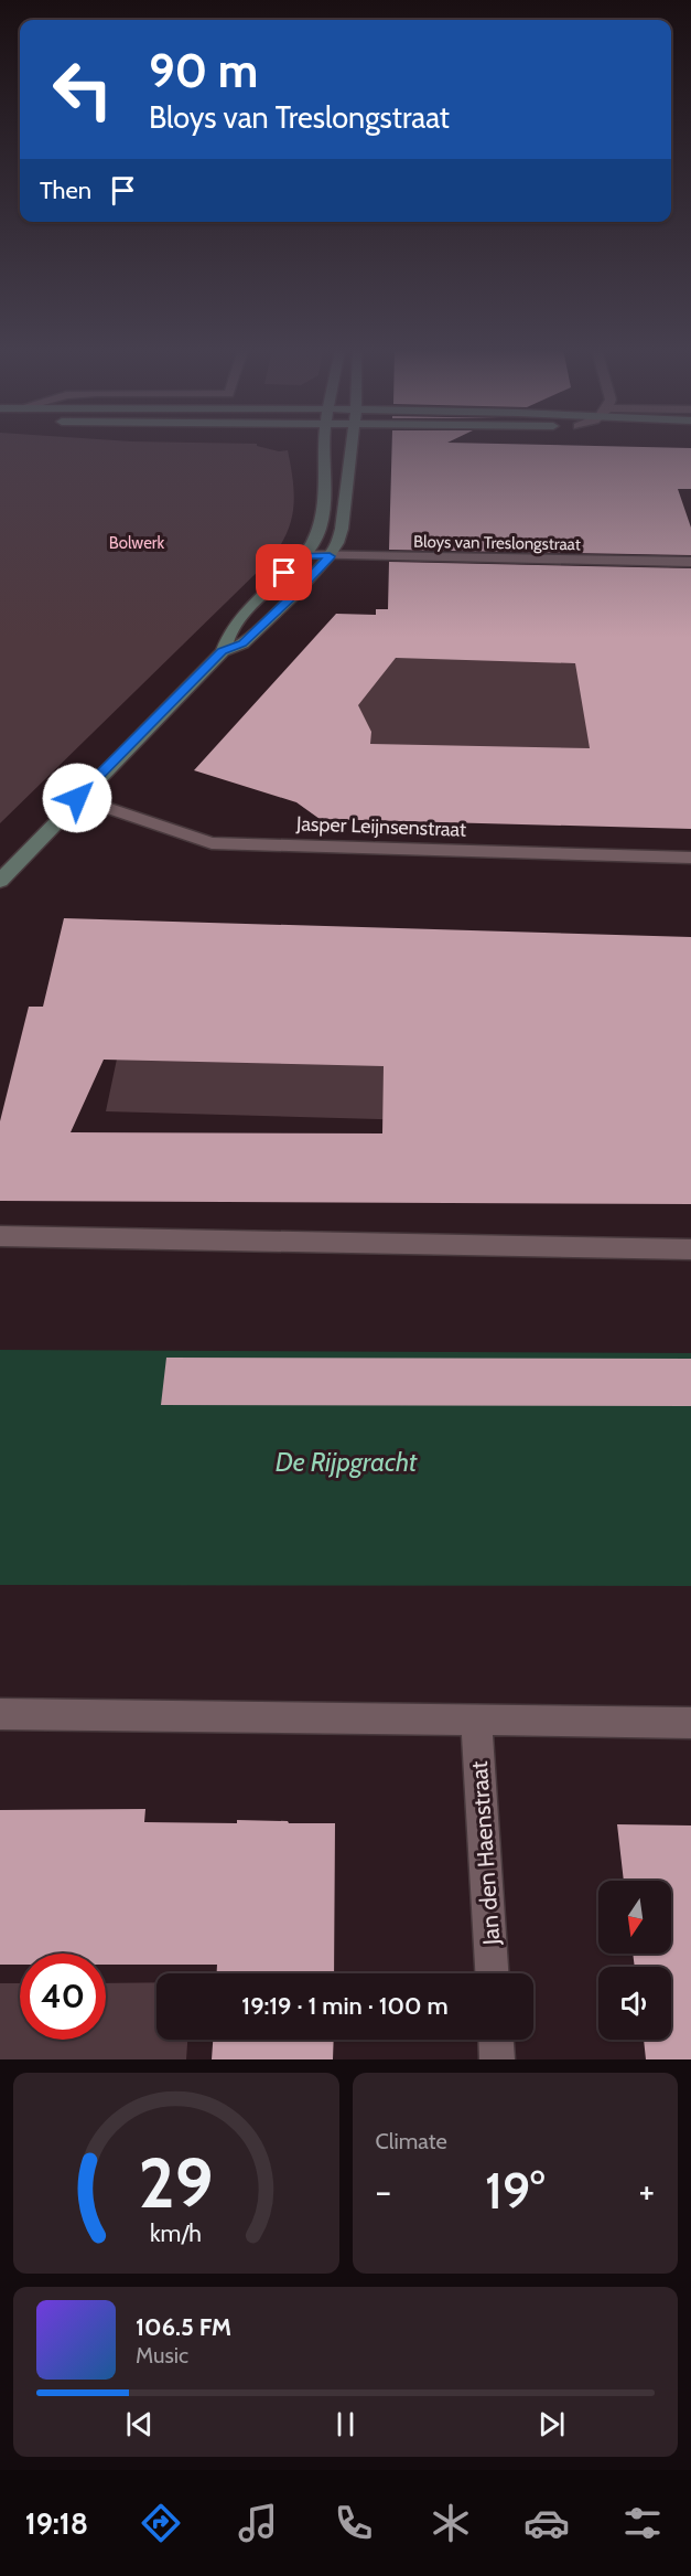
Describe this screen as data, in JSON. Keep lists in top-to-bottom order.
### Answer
{
  "streets": {
    "street": ["Bloys van Treslongstraat", "Jasper Leijnsenstraat", "Jan den Haenstraat"]
  },
  "water": ["De Rijpgracht"],
  "parks": ["Bolwerk"],
  "north": "bottom",
  "page": {
    "turn": ["90 m", "Bloys van Treslongstraat"],
    "then": "Then",
    "limit": "40",
    "trip": "19:19 · 1 min · 100 m",
    "tile": "Climate",
    "heat": ["−", "19°", "+"],
    "song": ["106.5 FM", "Music"],
    "tabs": "19:18",
    "gauge": ["29", "km/h"]
  }
}
